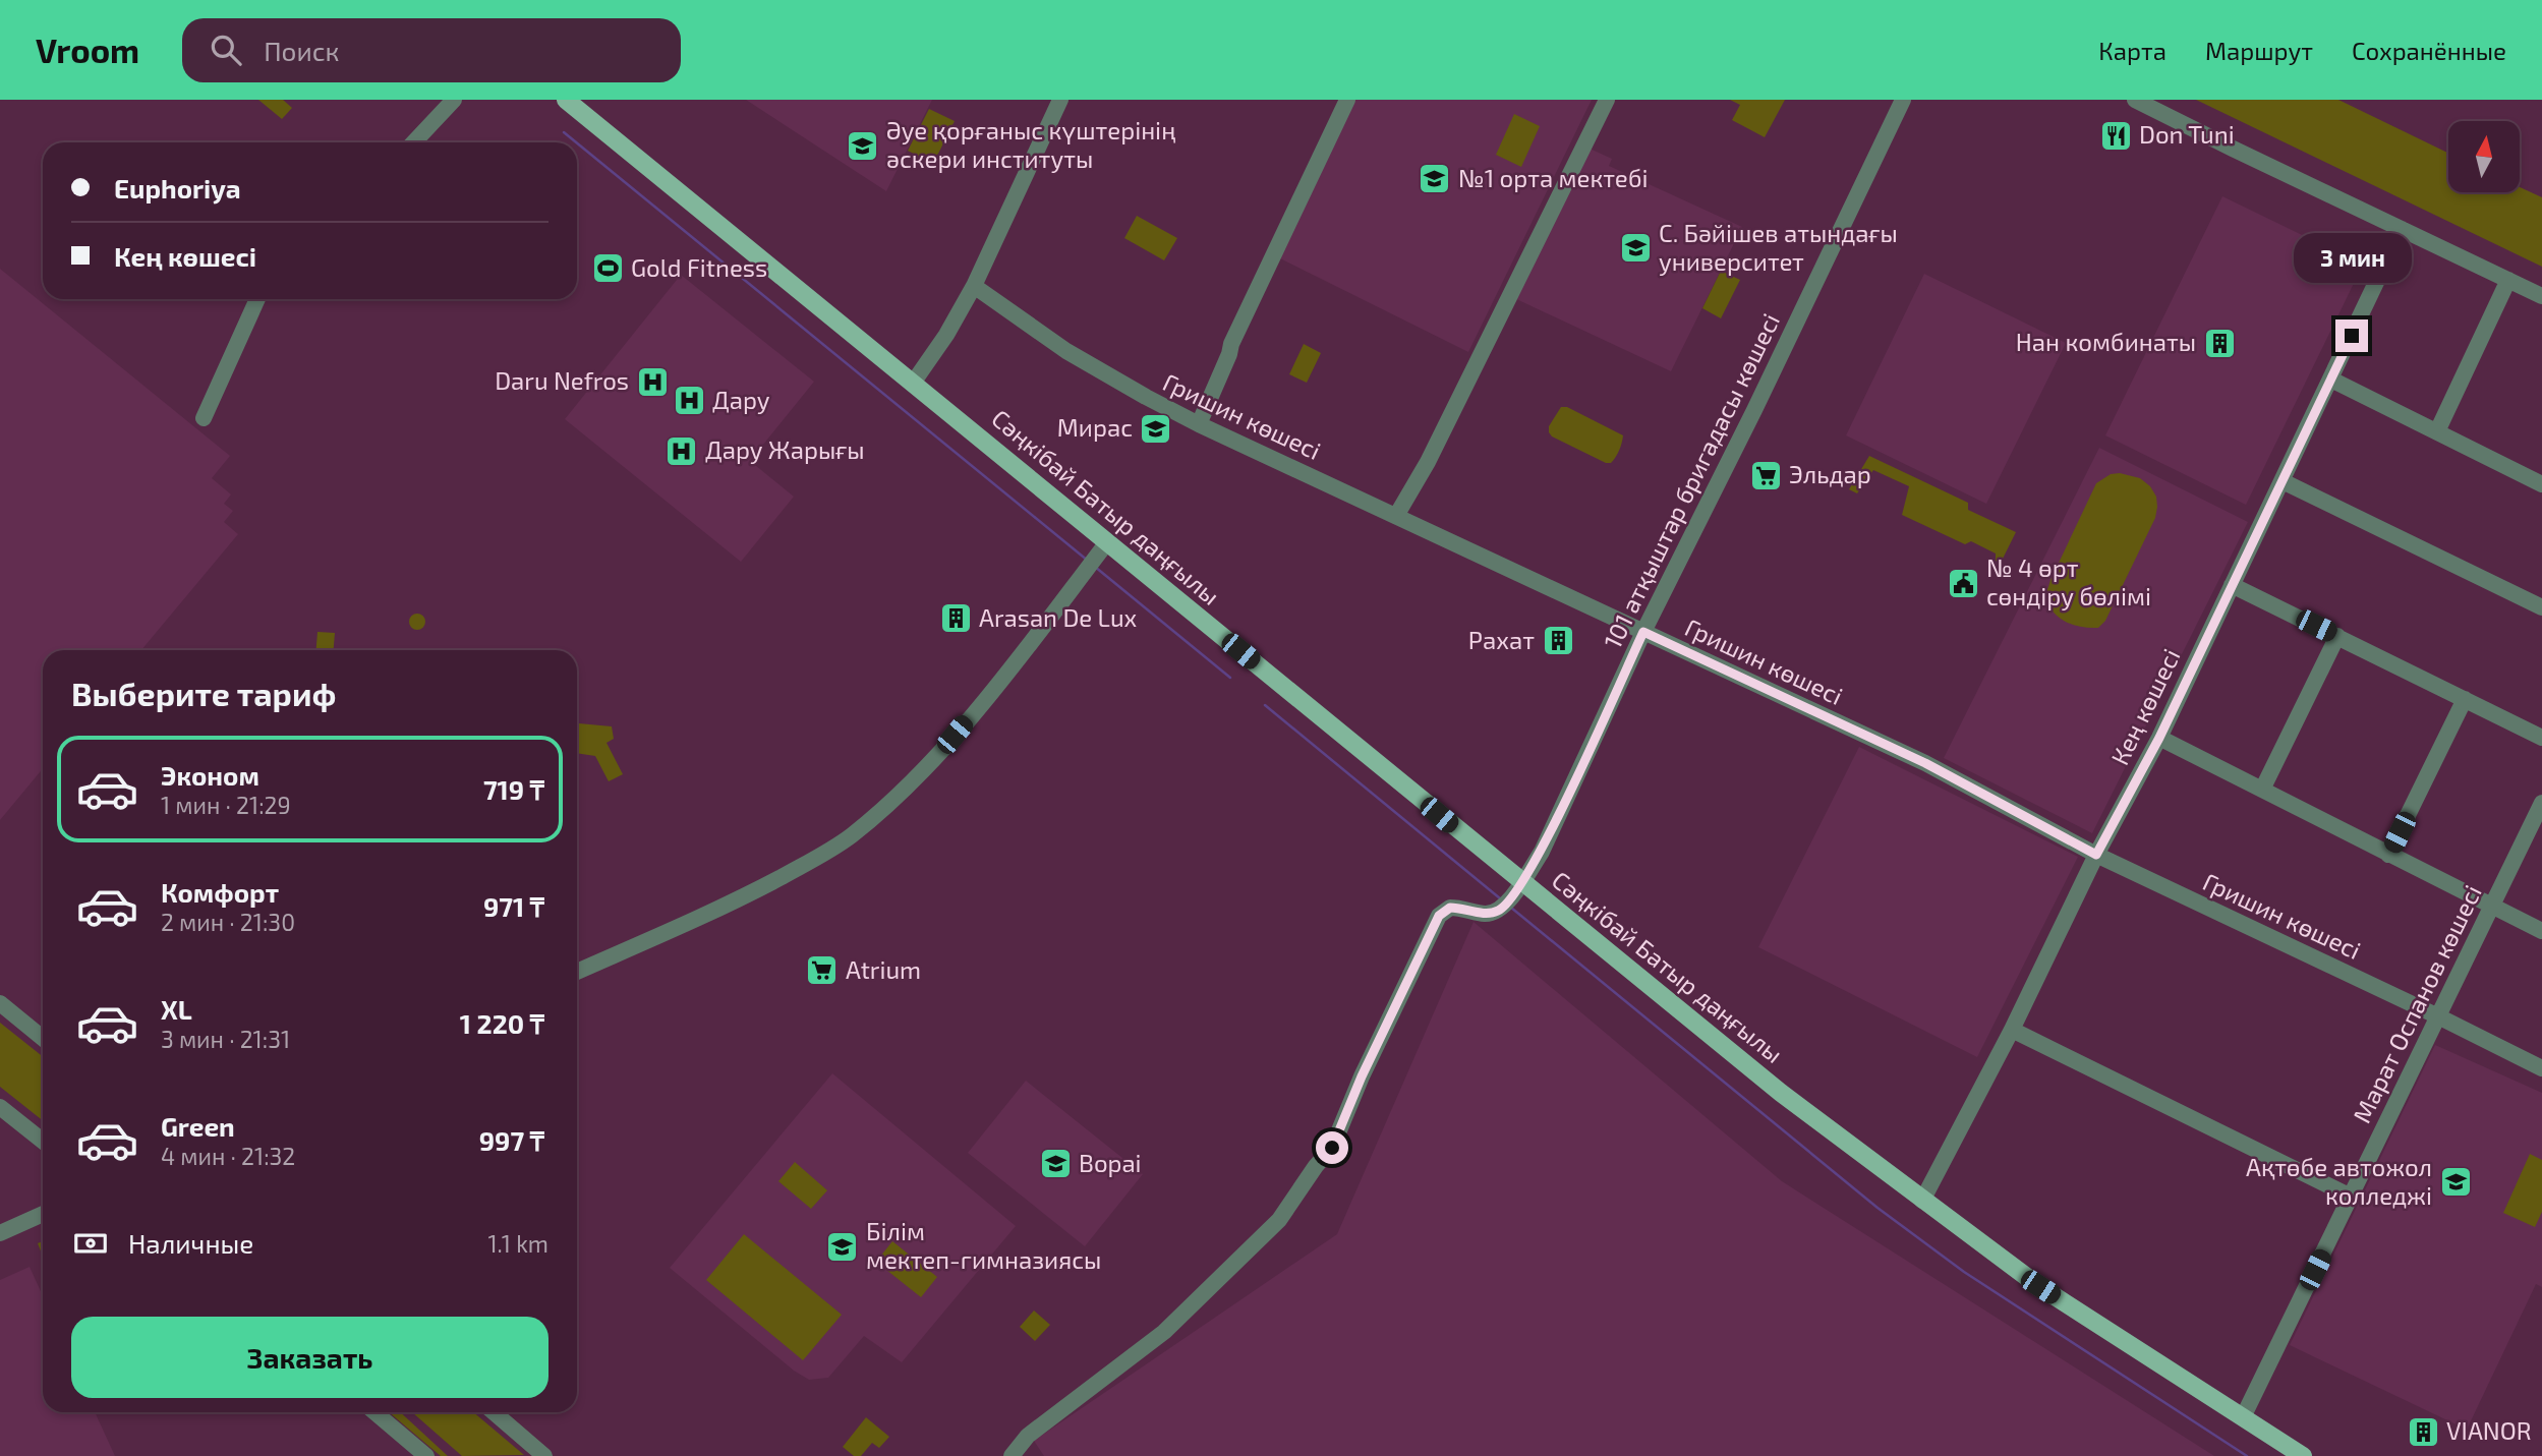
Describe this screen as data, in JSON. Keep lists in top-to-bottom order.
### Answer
{
  "streets": {
    "main road": ["Сәңкібай Батыр даңғылы"],
    "street": [
      "Гришин көшесі",
      "101 атқыштар бригадасы көшесі",
      "Кең көшесі",
      "Марат Оспанов көшесі"
    ]
  },
  "crossings": [
    ["Гришин көшесі", "101 атқыштар бригадасы көшесі"],
    ["Гришин көшесі", "Кең көшесі"],
    ["Гришин көшесі", "Марат Оспанов көшесі"],
    ["101 атқыштар бригадасы көшесі", "Сәңкібай Батыр даңғылы"],
    ["Сәңкібай Батыр даңғылы", "Кең көшесі"],
    ["Сәңкібай Батыр даңғылы", "Марат Оспанов көшесі"]
  ],
  "places": {
    "restaurant": ["Don Tuni"],
    "school or university": [
      "Әуе қорғаныс күштерінің әскери институты",
      "№1 орта мектебі",
      "С. Бәйішев атындағы университет",
      "Мирас",
      "Bopai",
      "Ақтөбе автожол колледжі",
      "Білім мектеп-гимназиясы"
    ],
    "sports": ["Gold Fitness"],
    "building": [
      "Нан комбинаты",
      "Arasan De Lux",
      "Рахат",
      "VIANOR"
    ],
    "hospital": ["Daru Nefros", "Дару", "Дару Жарығы"],
    "supermarket": ["Эльдар", "Atrium"],
    "public building": ["№ 4 өрт сөндіру бөлімі"]
  },
  "north": "top",
  "page": {
    "header": "Vroom",
    "search": "Поиск",
    "nav": ["Карта", "Маршрут", "Сохранённые"],
    "banner": ["Euphoriya", "Кең көшесі"],
    "bubble": "3 мин",
    "heading": "Выберите тариф",
    "list": [
      {
        "name": "Эконом",
        "note": "1 мин · 21:29",
        "value": "719 ₸"
      },
      {
        "name": "Комфорт",
        "note": "2 мин · 21:30",
        "value": "971 ₸"
      },
      {
        "name": "XL",
        "note": "3 мин · 21:31",
        "value": "1 220 ₸"
      },
      {
        "name": "Green",
        "note": "4 мин · 21:32",
        "value": "997 ₸"
      }
    ],
    "pay": ["Наличные", "1.1 km"],
    "buttons": "Заказать"
  }
}
